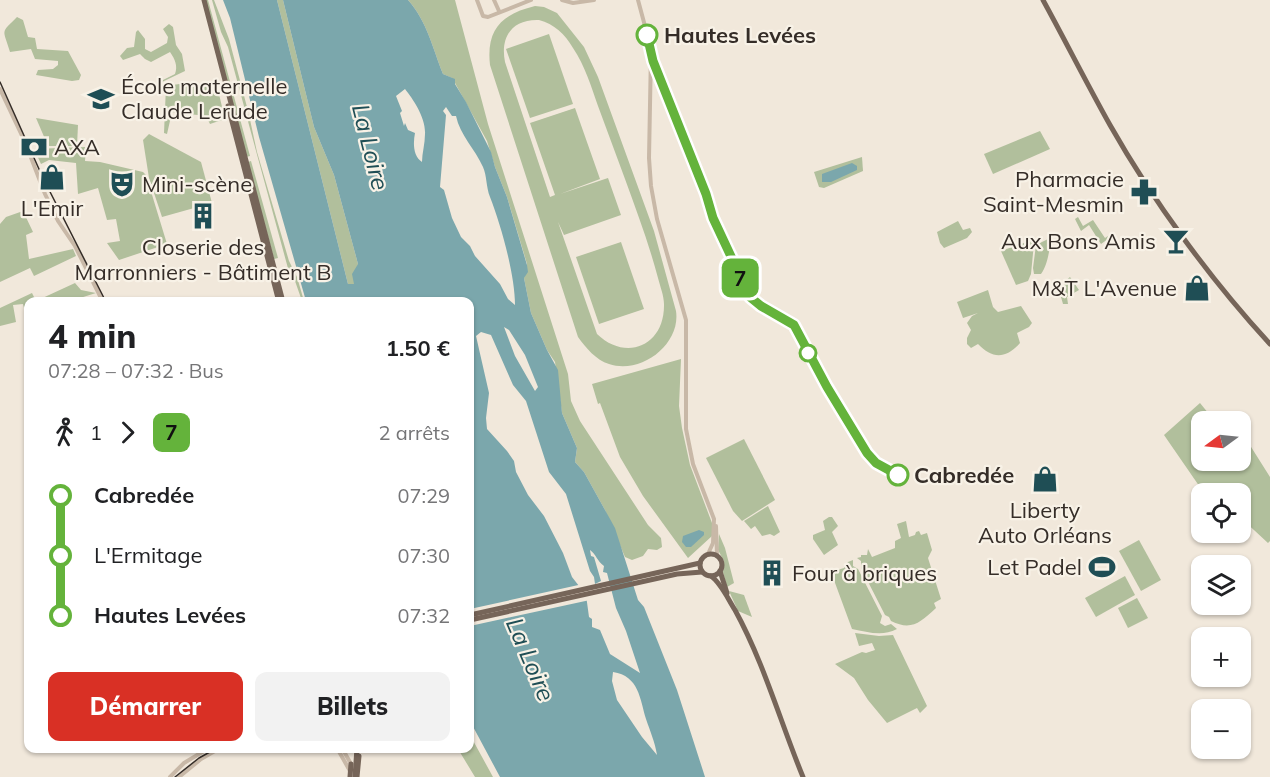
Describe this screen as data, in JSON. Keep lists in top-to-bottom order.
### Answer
{
  "water": ["La Loire"],
  "places": {
    "other": ["Hautes Levées", "Cabredée"],
    "school or university": ["École maternelle Claude Lerude"],
    "bank": ["AXA"],
    "shop": ["L'Emir", "M&T L'Avenue", "Liberty Auto Orléans"],
    "theatre": ["Mini-scène"],
    "pharmacy": ["Pharmacie Saint-Mesmin"],
    "building": ["Closerie des Marronniers - Bâtiment B", "Four à briques"],
    "bar": ["Aux Bons Amis"],
    "sports": ["Let Padel"]
  },
  "lines": ["bus line 7"],
  "north": "left",
  "page": {
    "on_map": "7",
    "heading": ["4 min", "07:28 – 07:32 · Bus", "1.50 €"],
    "legs": ["1", "7", "2 arrêts"],
    "map_buttons": ["+", "−"],
    "list": [
      {
        "name": "Cabredée",
        "value": "07:29"
      },
      {
        "name": "L'Ermitage",
        "value": "07:30"
      },
      {
        "name": "Hautes Levées",
        "value": "07:32"
      }
    ],
    "buttons": ["Démarrer", "Billets"]
  }
}
